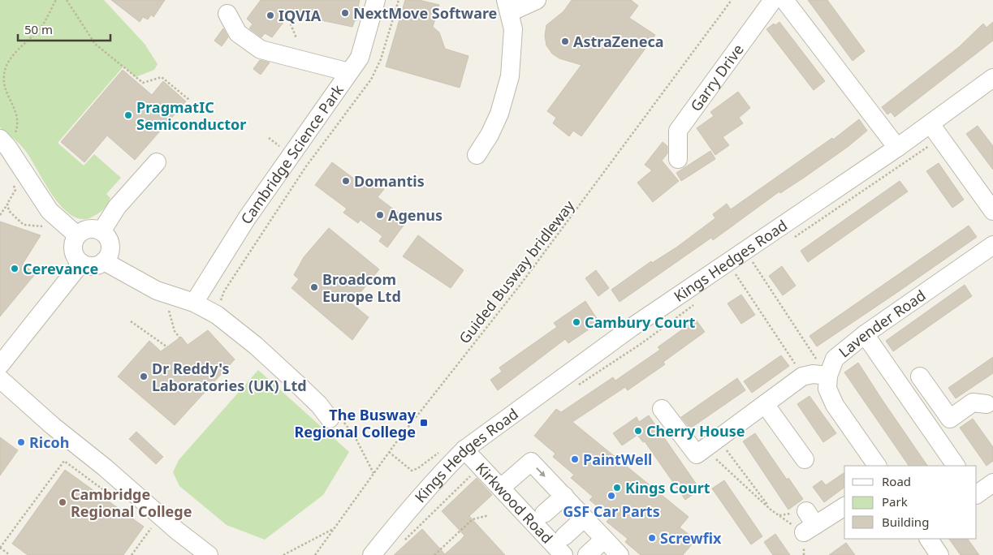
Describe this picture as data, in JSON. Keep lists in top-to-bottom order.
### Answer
{
  "streets": {
    "street": [
      "Garry Drive",
      "Cambridge Science Park",
      "Kings Hedges Road",
      "Lavender Road",
      "Kirkwood Road"
    ],
    "path": ["Guided Busway bridleway"]
  },
  "crossings": [
    ["Kings Hedges Road", "Kirkwood Road"]
  ],
  "places": {
    "other": [
      "NextMove Software",
      "IQVIA",
      "AstraZeneca",
      "PragmatIC Semiconductor",
      "Domantis",
      "Agenus",
      "Cerevance",
      "Broadcom Europe Ltd",
      "Cambury Court",
      "Dr Reddy's Laboratories (UK) Ltd",
      "Cherry House",
      "Ricoh",
      "PaintWell",
      "Kings Court",
      "GSF Car Parts",
      "Cambridge Regional College",
      "Screwfix"
    ],
    "transit": ["The Busway Regional College"]
  },
  "legend": ["Road", "Park", "Building"],
  "scale_bar": "50 m"
}
